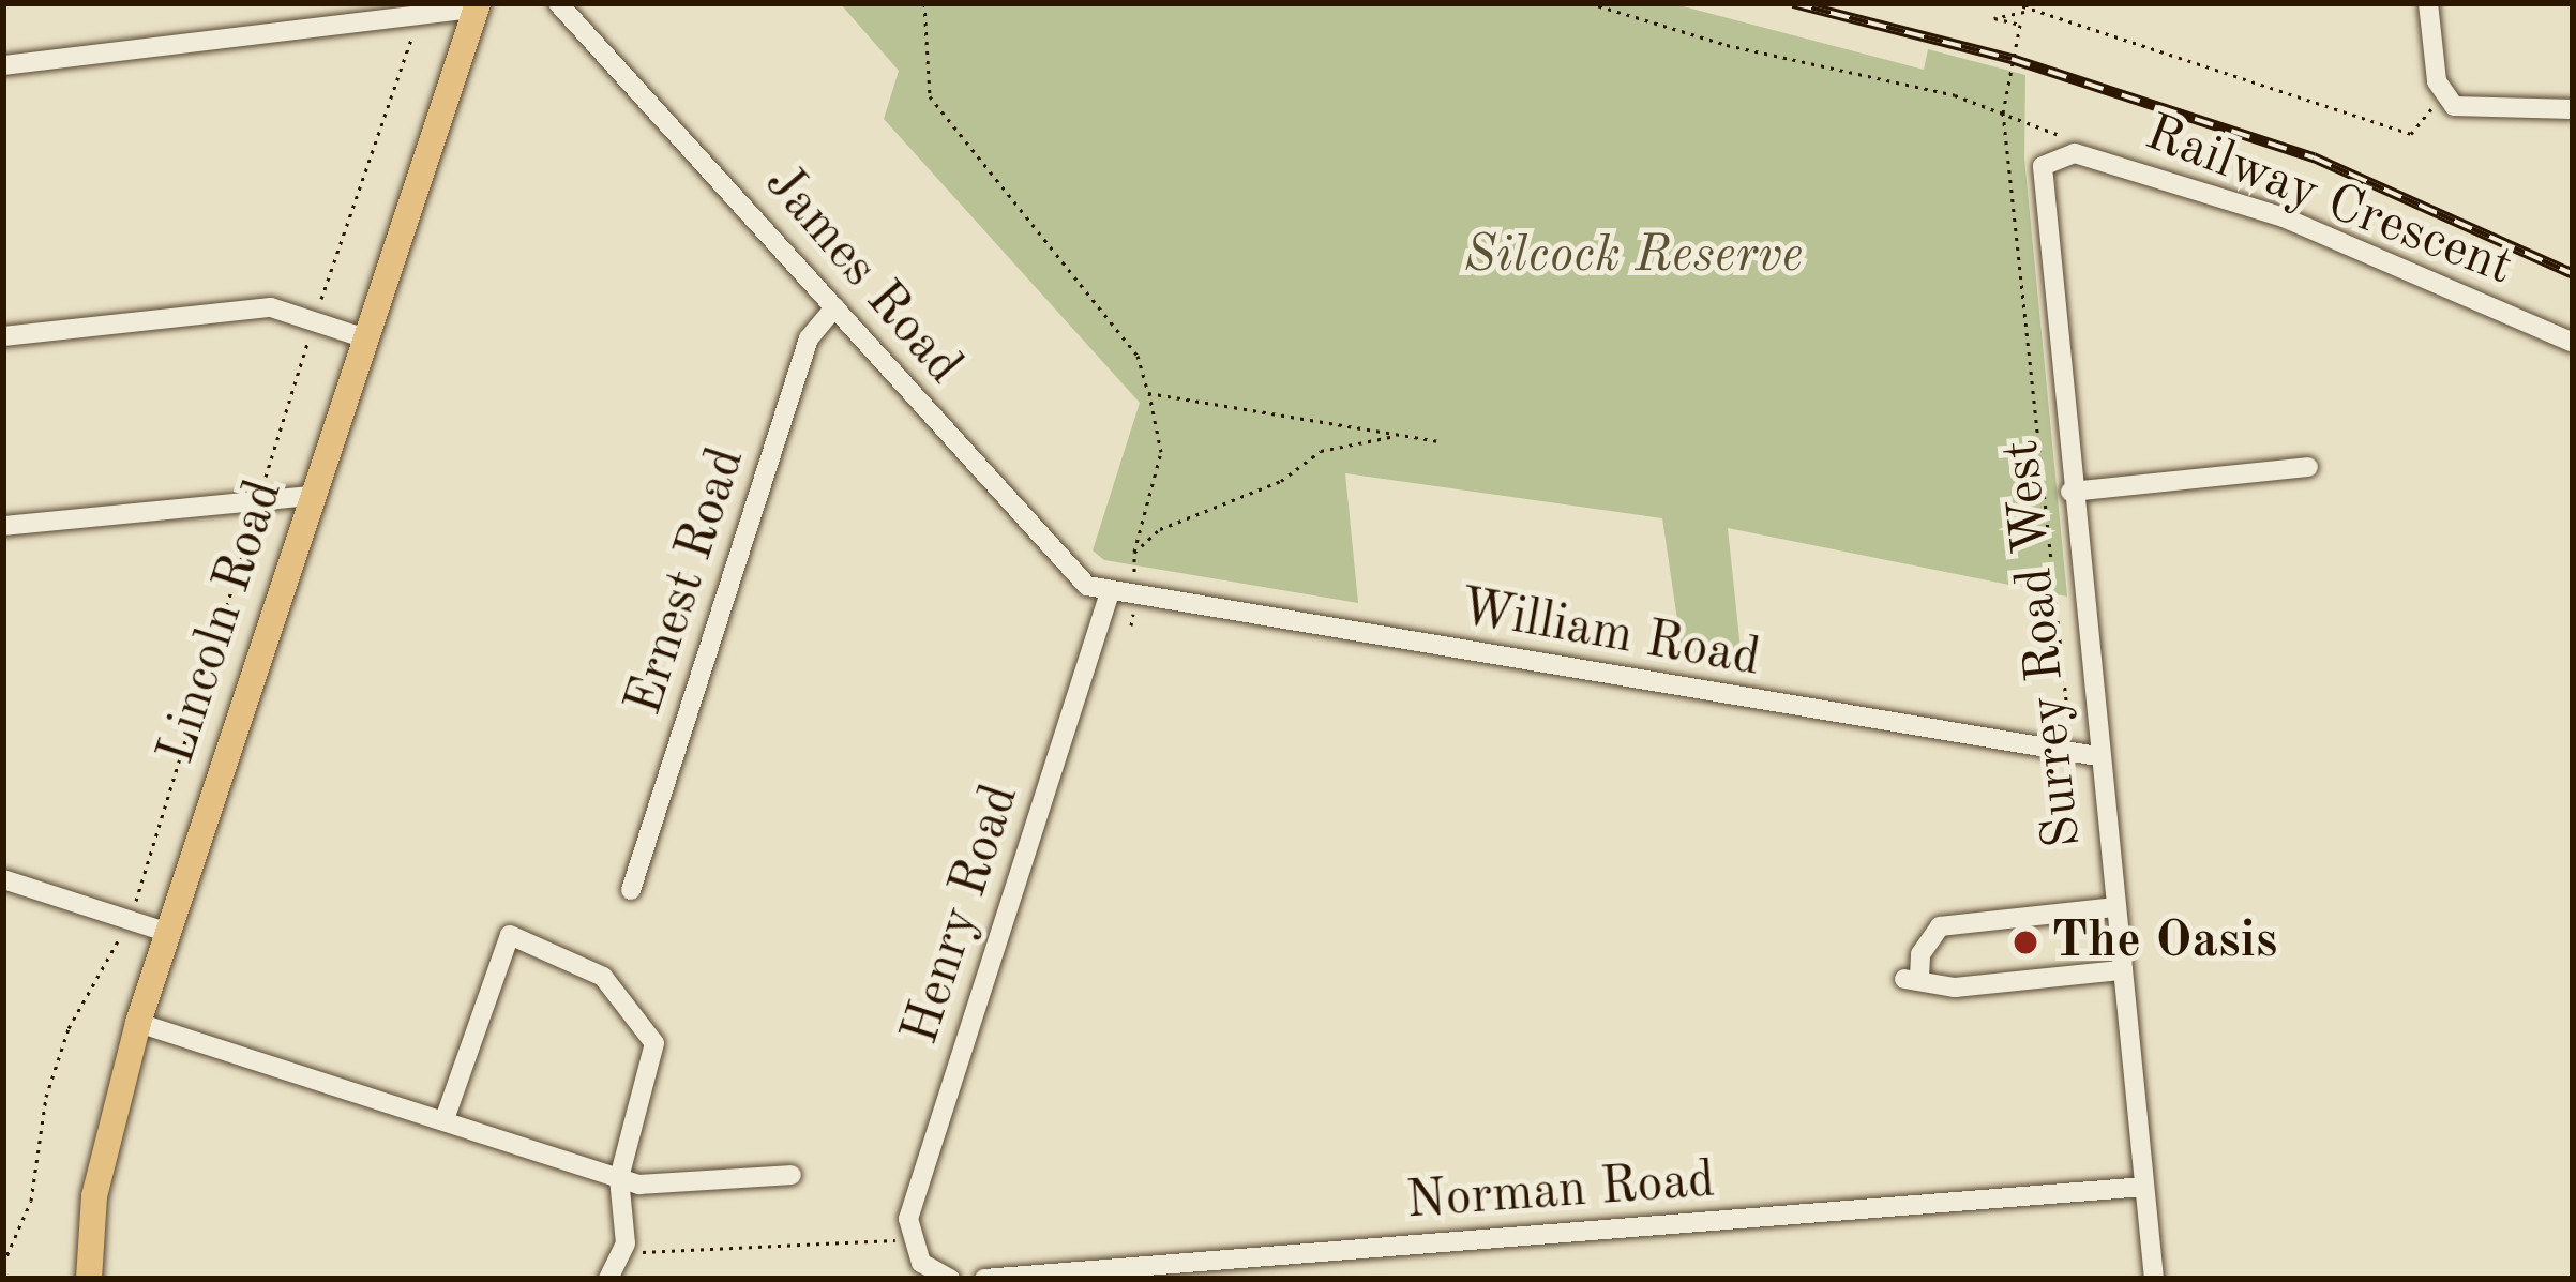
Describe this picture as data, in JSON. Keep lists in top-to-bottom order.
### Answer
{
  "streets": {
    "main road": ["Lincoln Road"],
    "street": [
      "Railway Crescent",
      "James Road",
      "Ernest Road",
      "William Road",
      "Surrey Road West",
      "Henry Road",
      "Norman Road"
    ]
  },
  "crossings": [
    ["Railway Crescent", "Surrey Road West"],
    ["James Road", "Ernest Road"],
    ["James Road", "William Road"],
    ["James Road", "Henry Road"],
    ["William Road", "Surrey Road West"],
    ["William Road", "Henry Road"],
    ["Surrey Road West", "Norman Road"]
  ],
  "parks": ["Silcock Reserve"],
  "places": ["The Oasis"]
}
